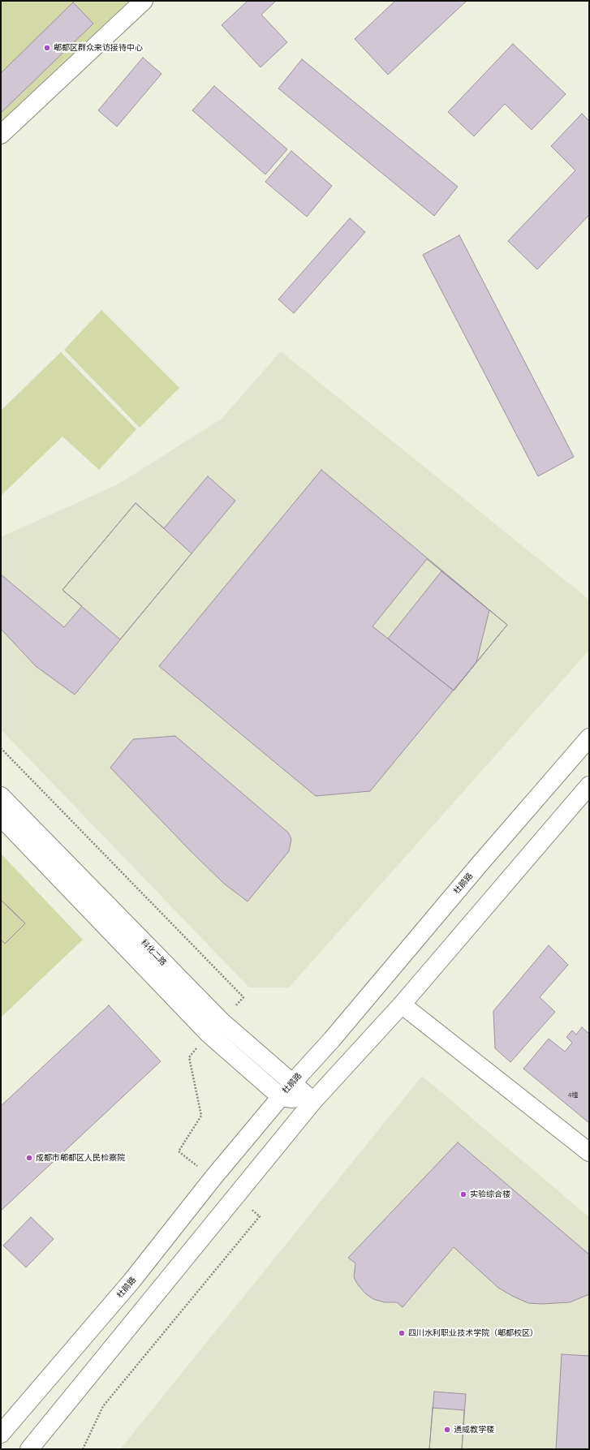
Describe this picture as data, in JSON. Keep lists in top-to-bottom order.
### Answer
{
  "streets": {
    "main road": ["杜鹃路", "科化二路"]
  },
  "crossings": [
    ["杜鹃路", "科化二路"]
  ],
  "places": [
    "郫都区群众来访接待中心",
    "成都市郫都区人民检察院",
    "实验综合楼",
    "四川水利职业技术学院（郫都校区）",
    "通威教学楼"
  ],
  "house_numbers": ["4幢"]
}
